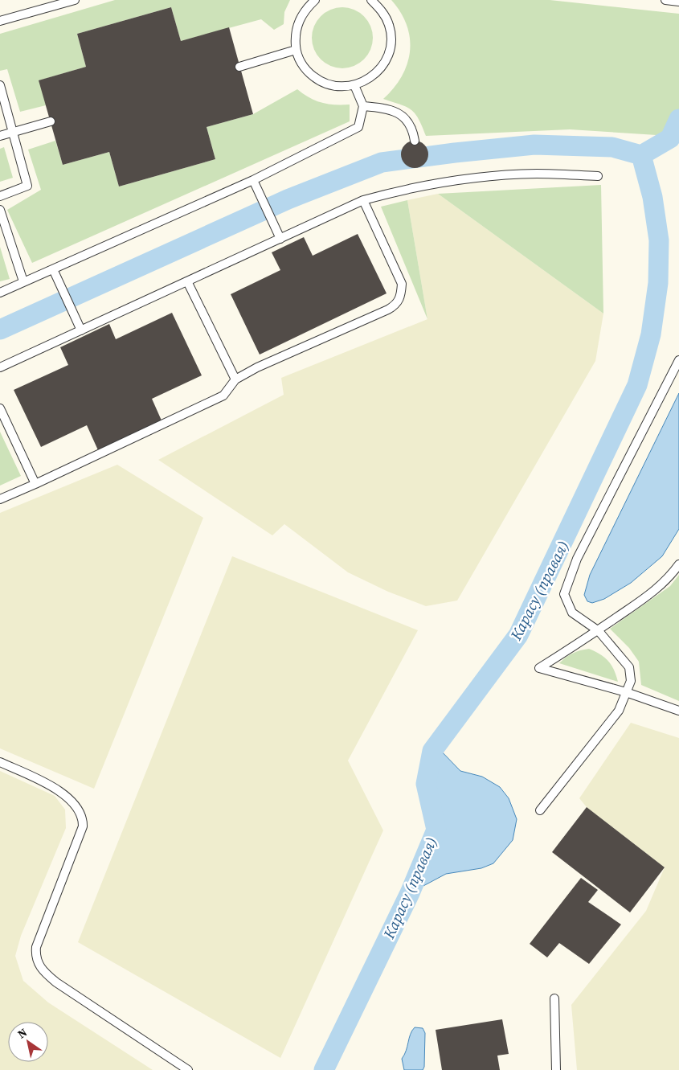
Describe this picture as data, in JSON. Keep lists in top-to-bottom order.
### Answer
{
  "water": ["Карасу (правая)"],
  "north": "top left"
}
